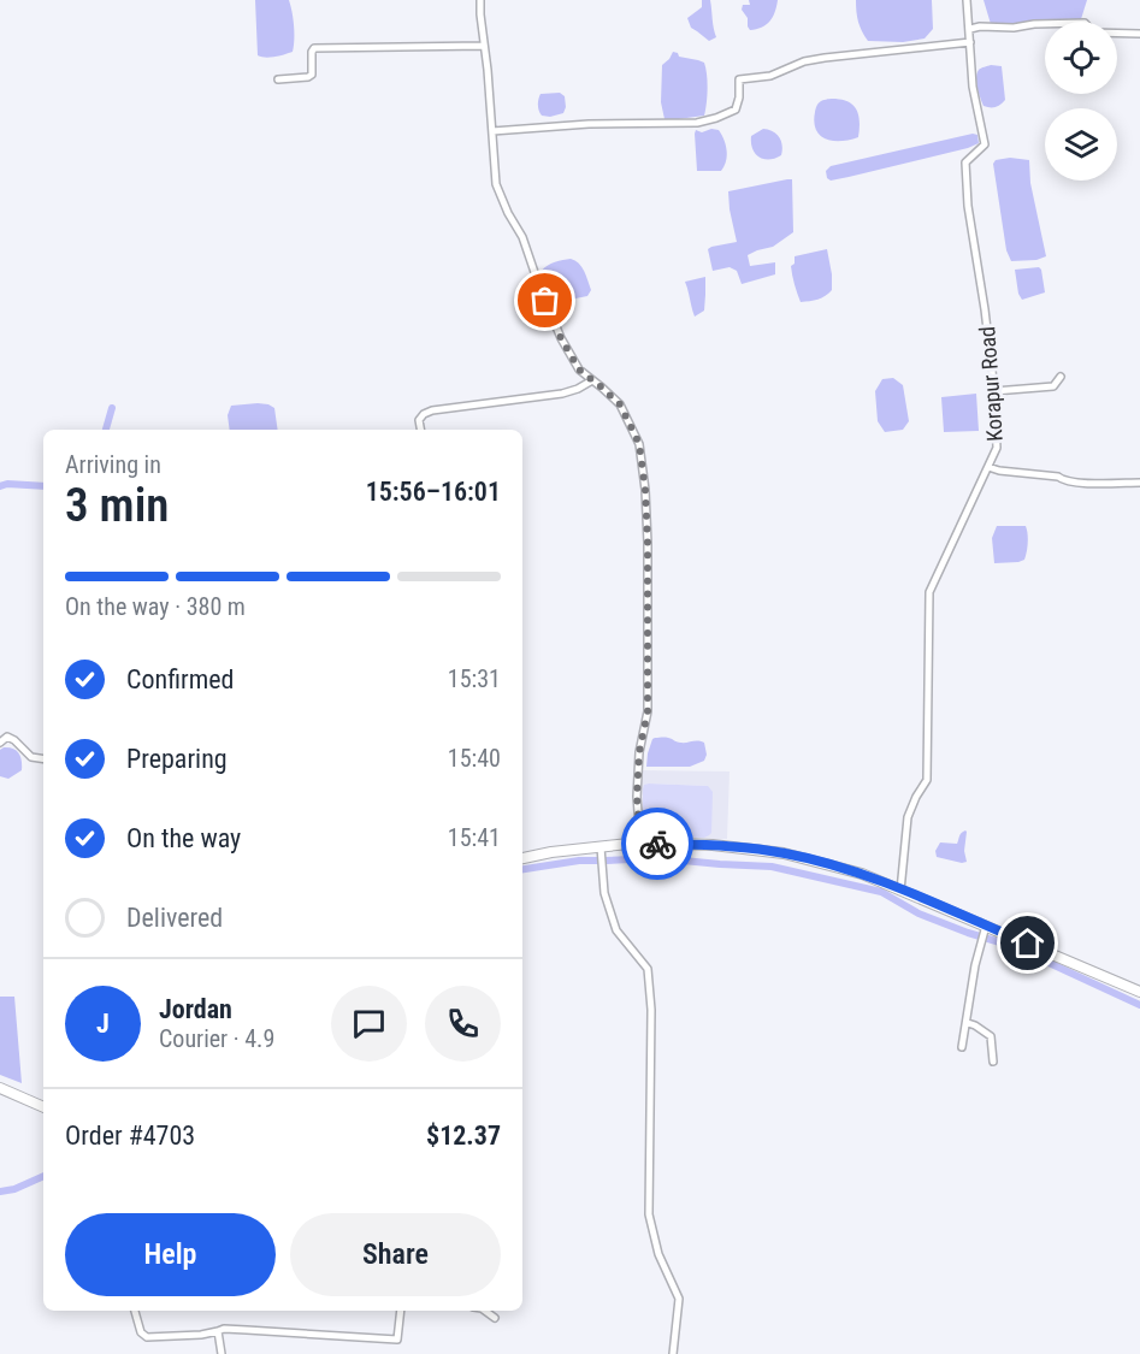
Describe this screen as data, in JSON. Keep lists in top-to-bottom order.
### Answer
{
  "streets": {
    "street": ["Korapur Road"]
  },
  "page": {
    "heading": ["3 min", "Arriving in", "15:56–16:01"],
    "panel": [
      "Jordan",
      "Courier · 4.9",
      "Order #4703",
      "$12.37"
    ],
    "bar": "On the way · 380 m",
    "list": [
      ["Confirmed", "15:31"],
      ["Preparing", "15:40"],
      ["On the way", "15:41"],
      "Delivered"
    ],
    "round": "J",
    "buttons": ["Help", "Share"]
  }
}
